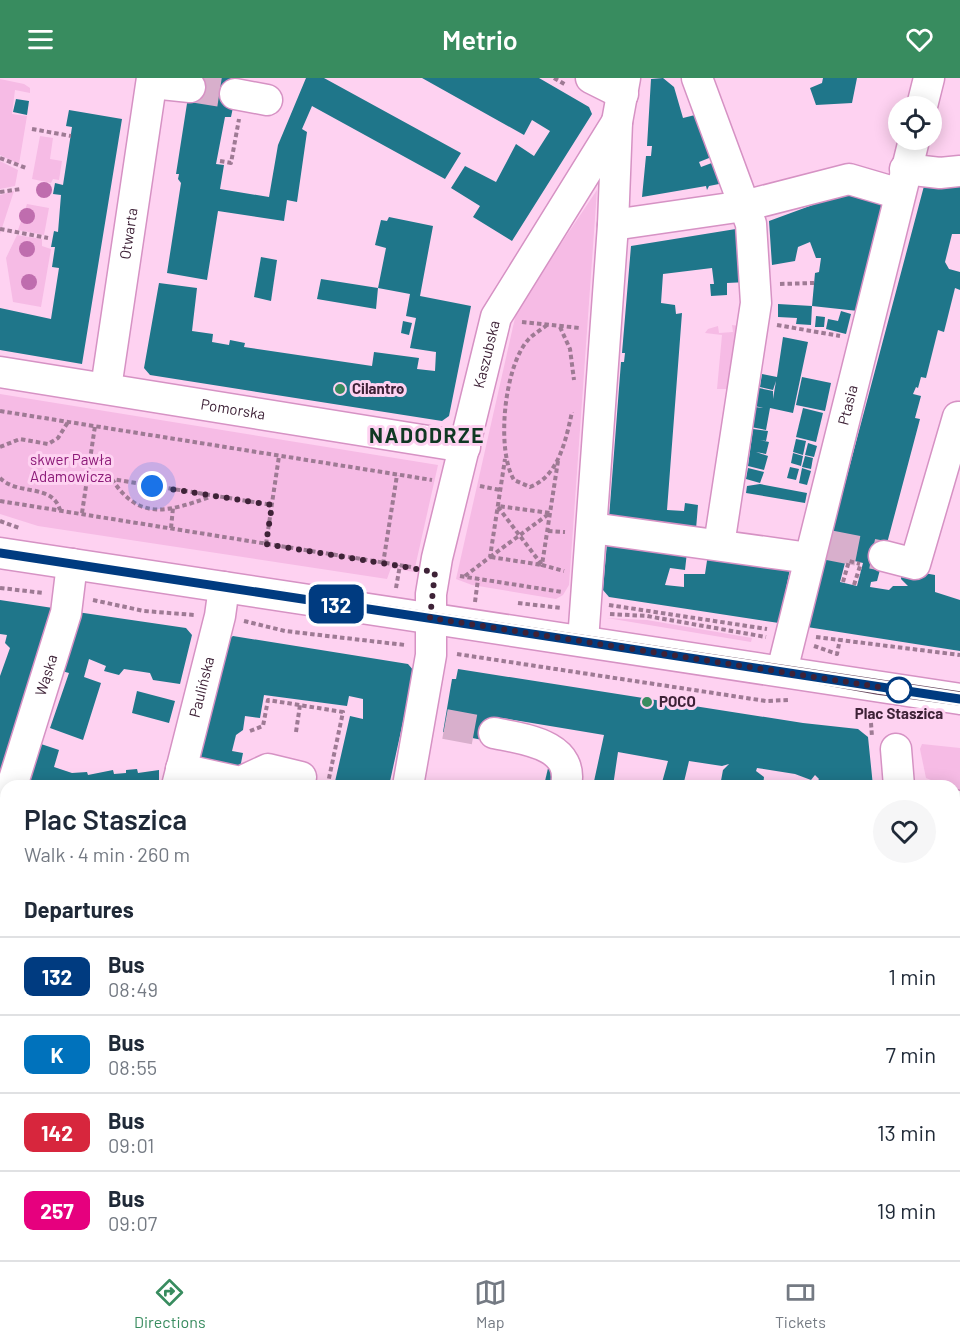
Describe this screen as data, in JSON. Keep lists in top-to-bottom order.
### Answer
{
  "streets": {
    "street": [
      "Otwarta",
      "Kaszubska",
      "Ptasia",
      "Pomorska",
      "Wąska",
      "Paulińska"
    ]
  },
  "crossings": [
    ["Otwarta", "Pomorska"],
    ["Kaszubska", "Pomorska"]
  ],
  "districts": ["NADODRZE"],
  "parks": ["skwer Pawła Adamowicza"],
  "places": ["Cilantro", "Plac Staszica", "POCO"],
  "lines": ["bus line 132"],
  "page": {
    "header": "Metrio",
    "on_map": "132",
    "heading": [
      ["Plac Staszica", "Walk · 4 min · 260 m"],
      "Departures"
    ],
    "list": [
      {
        "mark": "132",
        "name": "Bus",
        "note": "08:49",
        "value": "1 min"
      },
      {
        "mark": "K",
        "name": "Bus",
        "note": "08:55",
        "value": "7 min"
      },
      {
        "mark": "142",
        "name": "Bus",
        "note": "09:01",
        "value": "13 min"
      },
      {
        "mark": "257",
        "name": "Bus",
        "note": "09:07",
        "value": "19 min"
      }
    ],
    "tabs": ["Directions", "Map", "Tickets"]
  }
}
